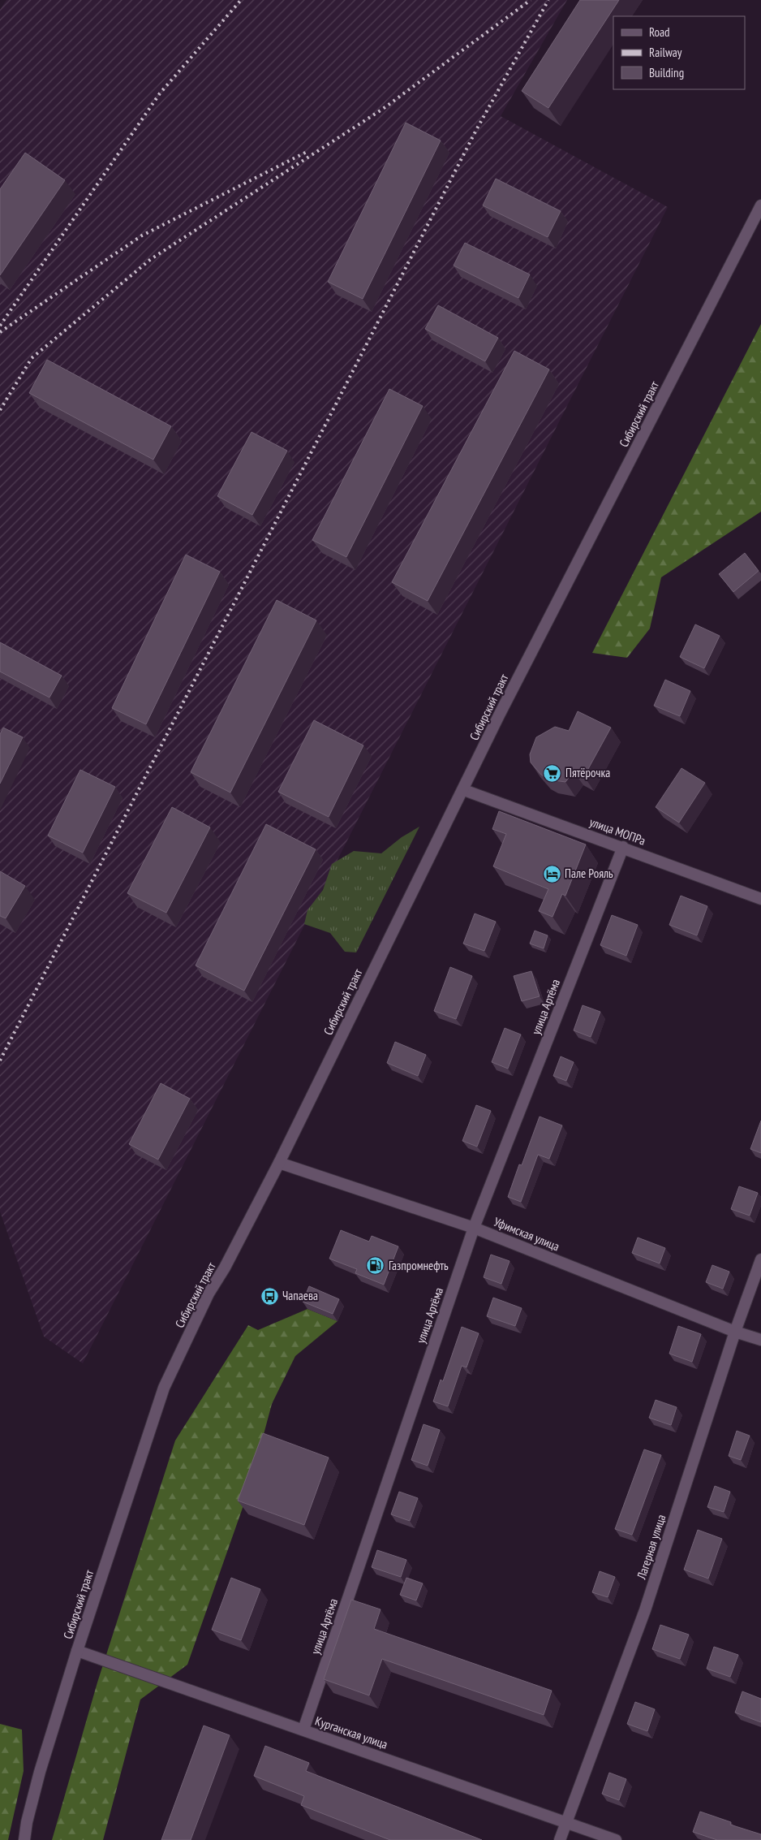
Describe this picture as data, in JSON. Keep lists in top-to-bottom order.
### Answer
{
  "streets": {
    "street": [
      "Сибирский тракт",
      "улица МОПРа",
      "улица Артёма",
      "Уфимская улица",
      "Лагерная улица",
      "Курганская улица"
    ]
  },
  "crossings": [
    ["Сибирский тракт", "улица МОПРа"],
    ["Сибирский тракт", "Уфимская улица"],
    ["Сибирский тракт", "Курганская улица"],
    ["улица МОПРа", "улица Артёма"],
    ["улица Артёма", "Уфимская улица"],
    ["улица Артёма", "Курганская улица"],
    ["Уфимская улица", "Лагерная улица"],
    ["Лагерная улица", "Курганская улица"]
  ],
  "places": {
    "supermarket": ["Пятёрочка"],
    "hotel": ["Пале Рояль"],
    "fuel station": ["Газпромнефть"],
    "bus stop": ["Чапаева"]
  },
  "legend": ["Road", "Railway", "Building"]
}
